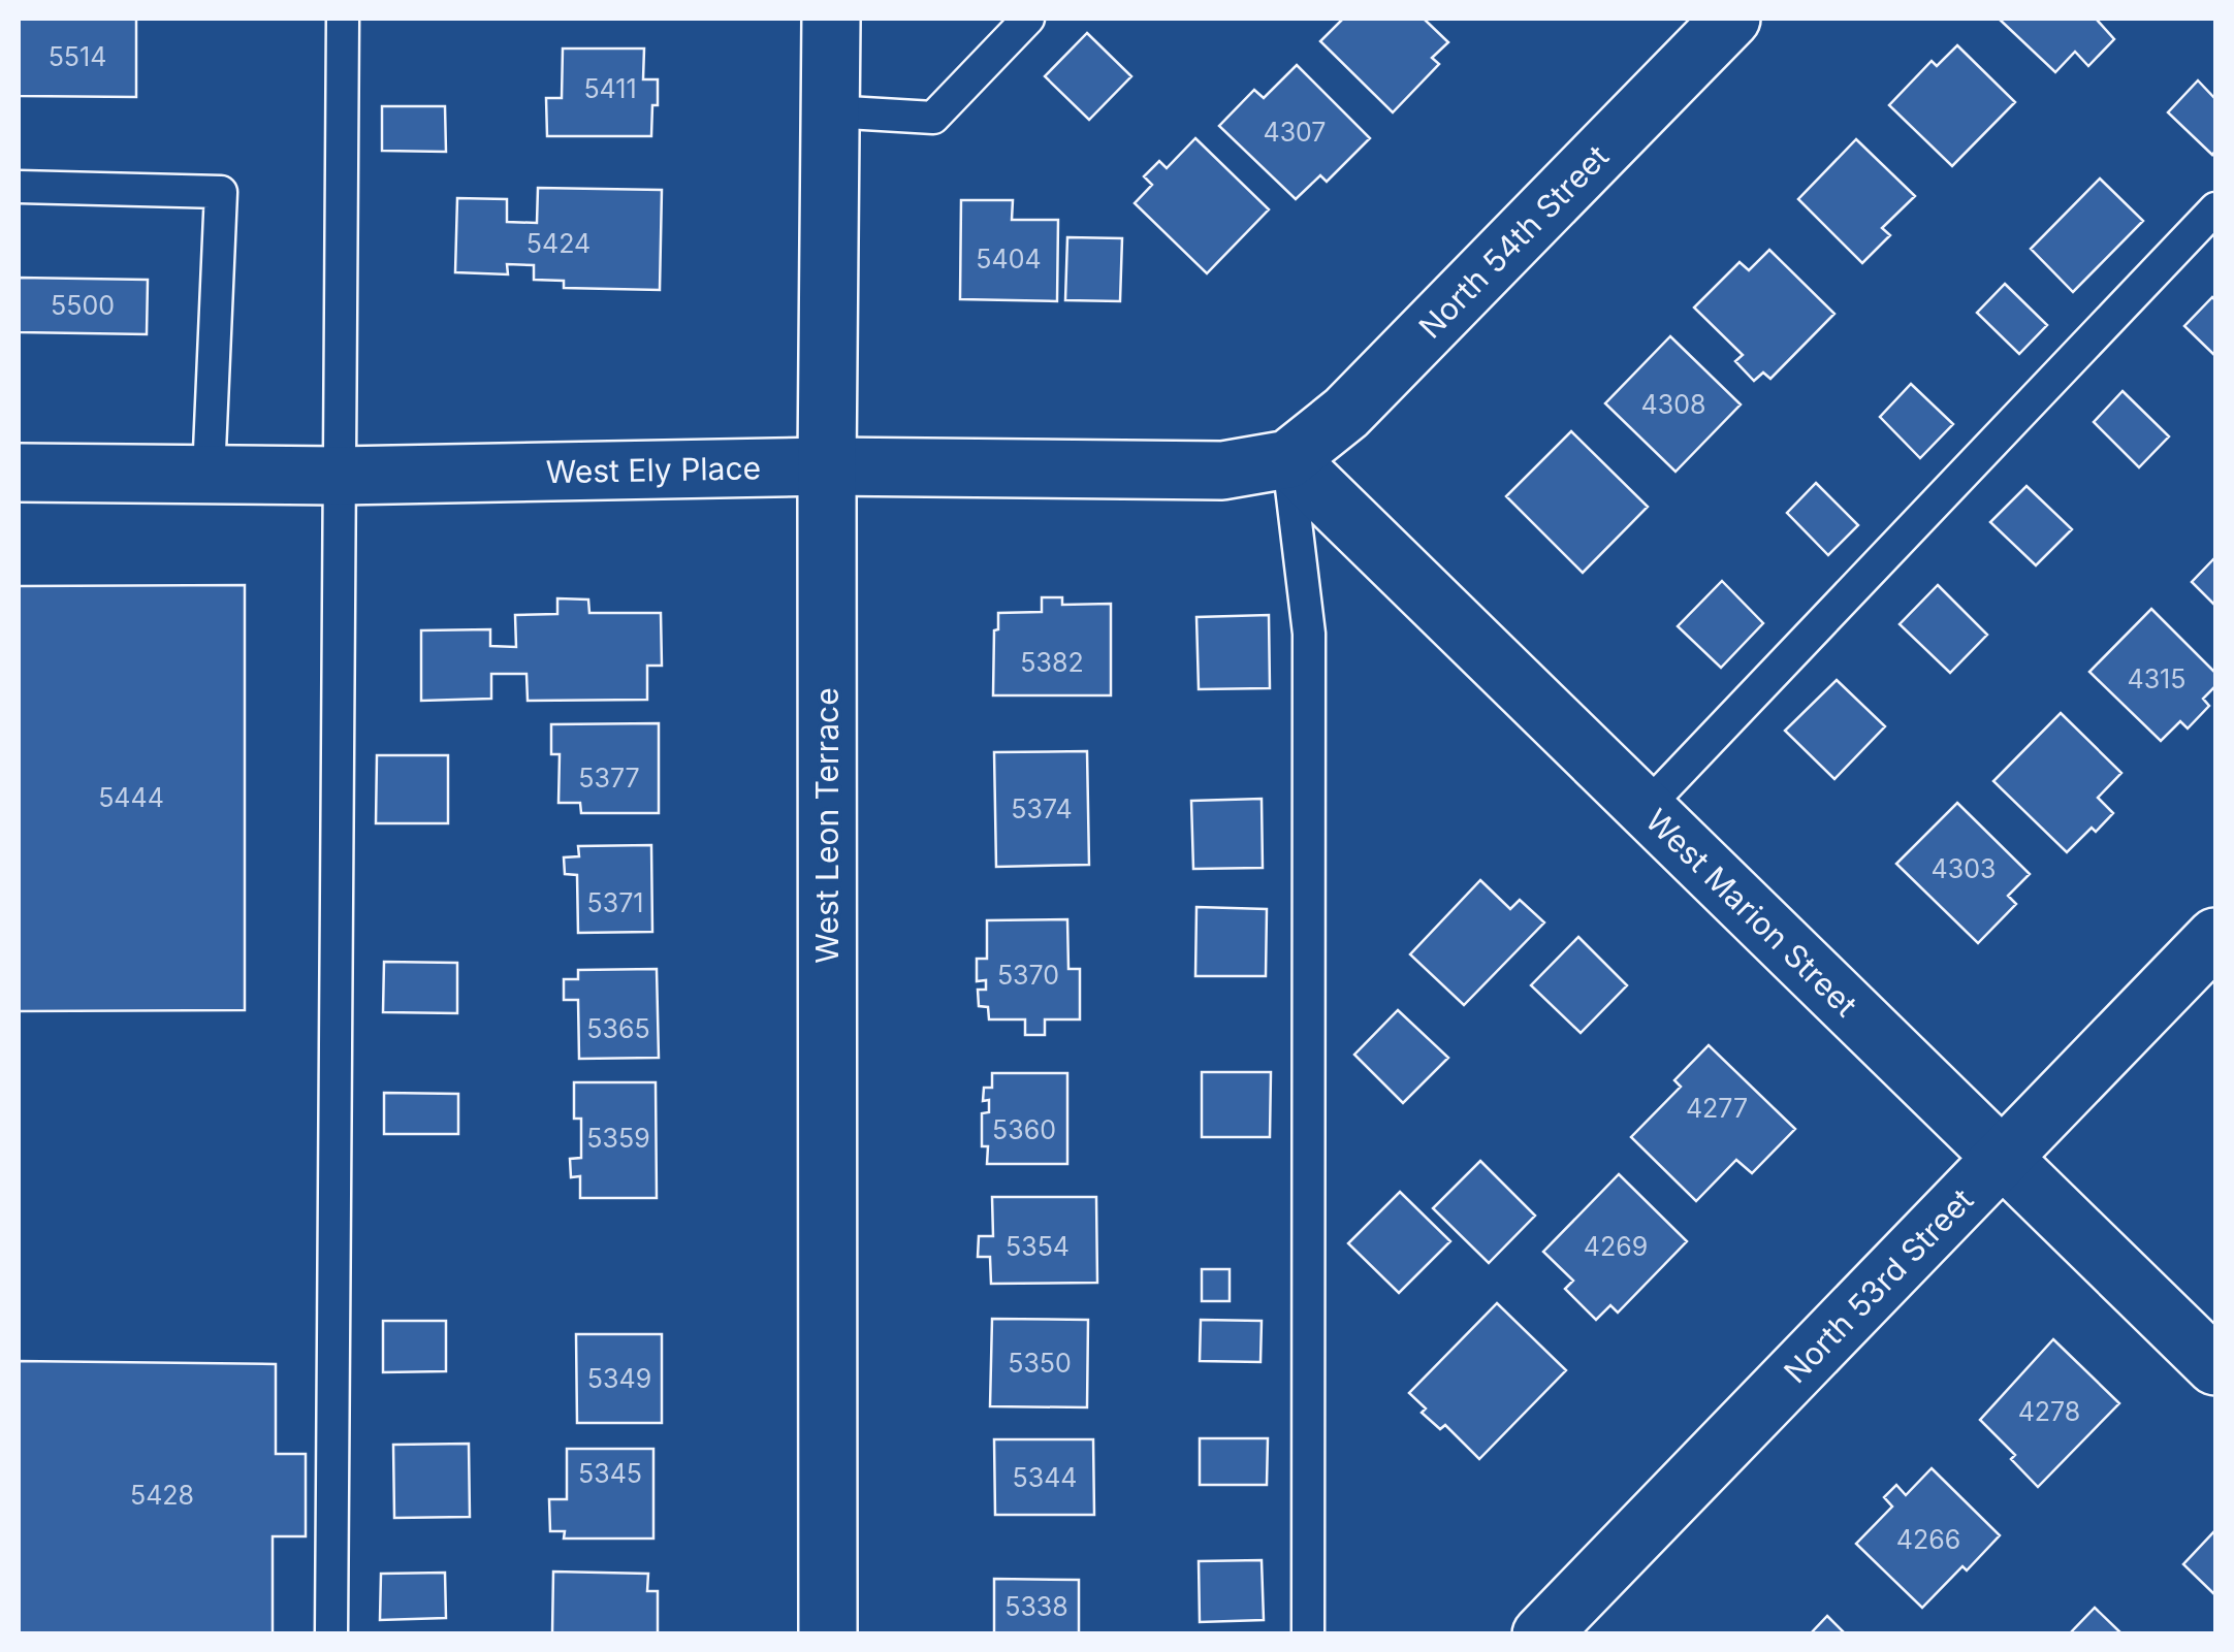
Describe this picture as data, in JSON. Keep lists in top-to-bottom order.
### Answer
{
  "streets": {
    "street": [
      "North 54th Street",
      "West Ely Place",
      "West Leon Terrace",
      "West Marion Street",
      "North 53rd Street"
    ]
  },
  "crossings": [
    ["North 54th Street", "West Ely Place"],
    ["North 54th Street", "West Marion Street"],
    ["West Ely Place", "West Leon Terrace"],
    ["West Ely Place", "West Marion Street"],
    ["West Marion Street", "North 53rd Street"]
  ],
  "house_numbers": [
    "5514",
    "5411",
    "4307",
    "5424",
    "5404",
    "5500",
    "4308",
    "5382",
    "4315",
    "5377",
    "5444",
    "5374",
    "4303",
    "5371",
    "5370",
    "5365",
    "4277",
    "5360",
    "5359",
    "5354",
    "4269",
    "5350",
    "5349",
    "4278",
    "5345",
    "5344",
    "5428",
    "4266",
    "5338"
  ]
}
